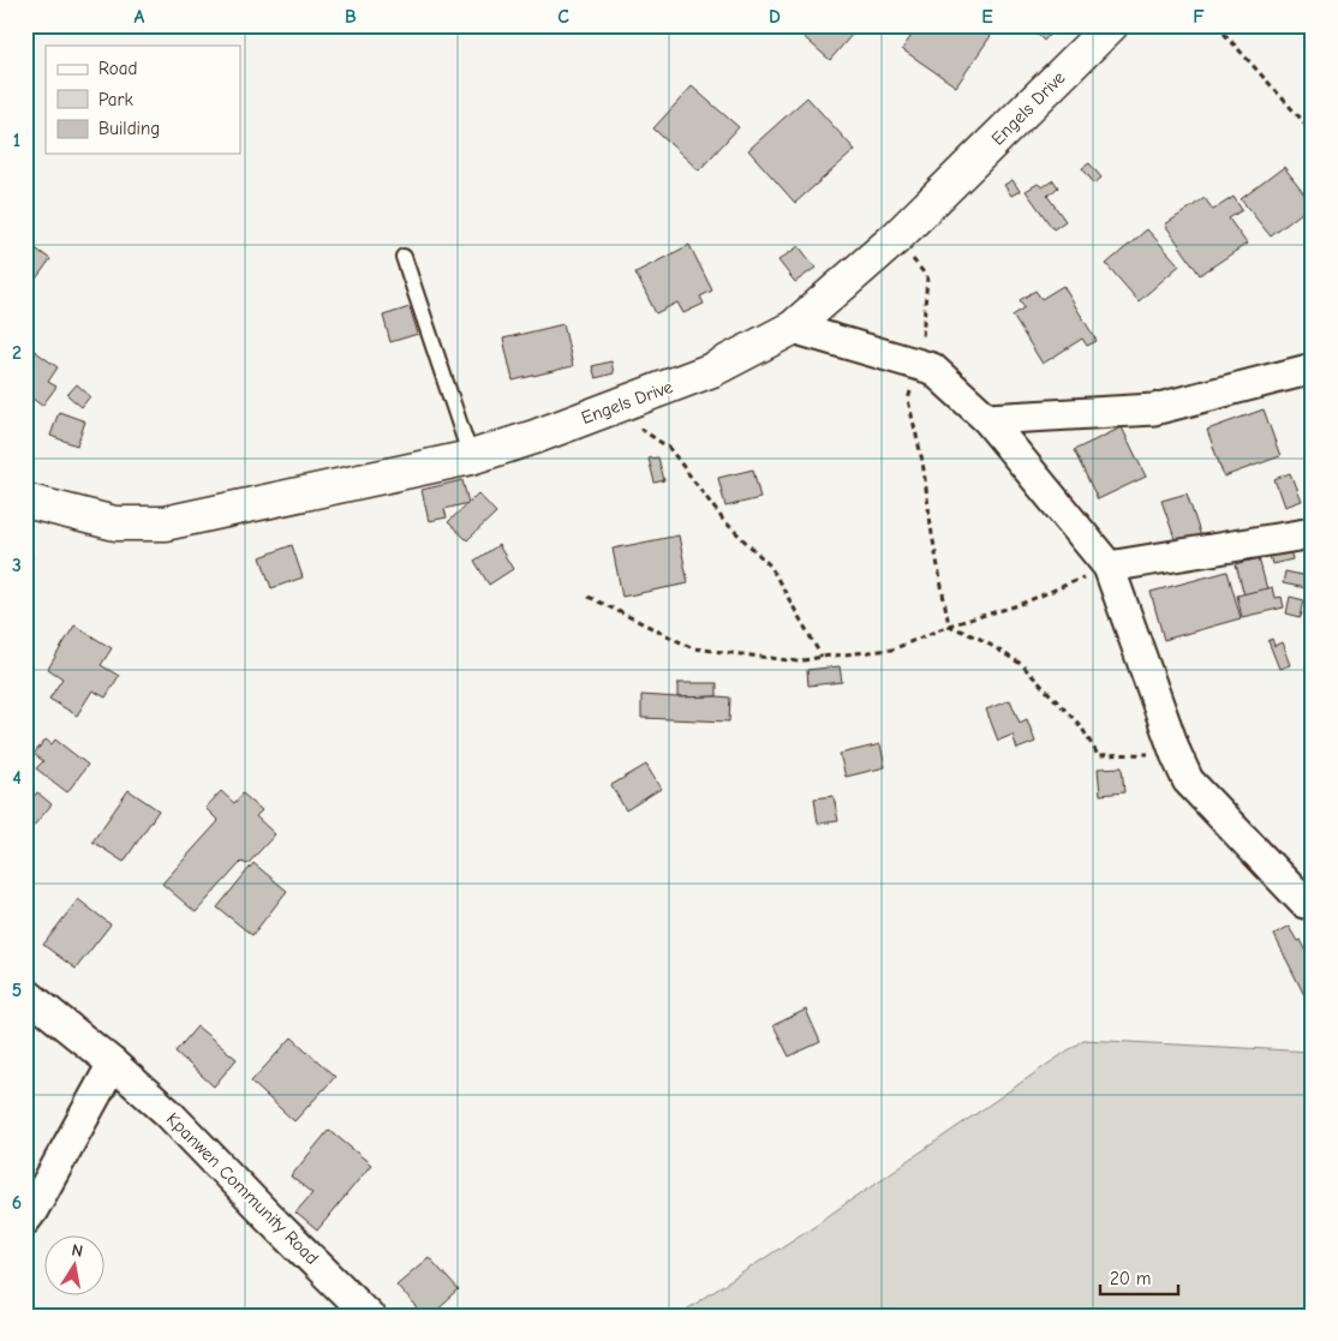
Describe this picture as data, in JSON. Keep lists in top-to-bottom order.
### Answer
{
  "streets": {
    "street": ["Engels Drive", "Kpanwen Community Road"]
  },
  "legend": ["Road", "Park", "Building"],
  "scale_bar": "20 m",
  "north": "top",
  "grid": {
    "columns": [
      "A",
      "B",
      "C",
      "D",
      "E",
      "F"
    ],
    "rows": [
      "1",
      "2",
      "3",
      "4",
      "5",
      "6"
    ]
  }
}
